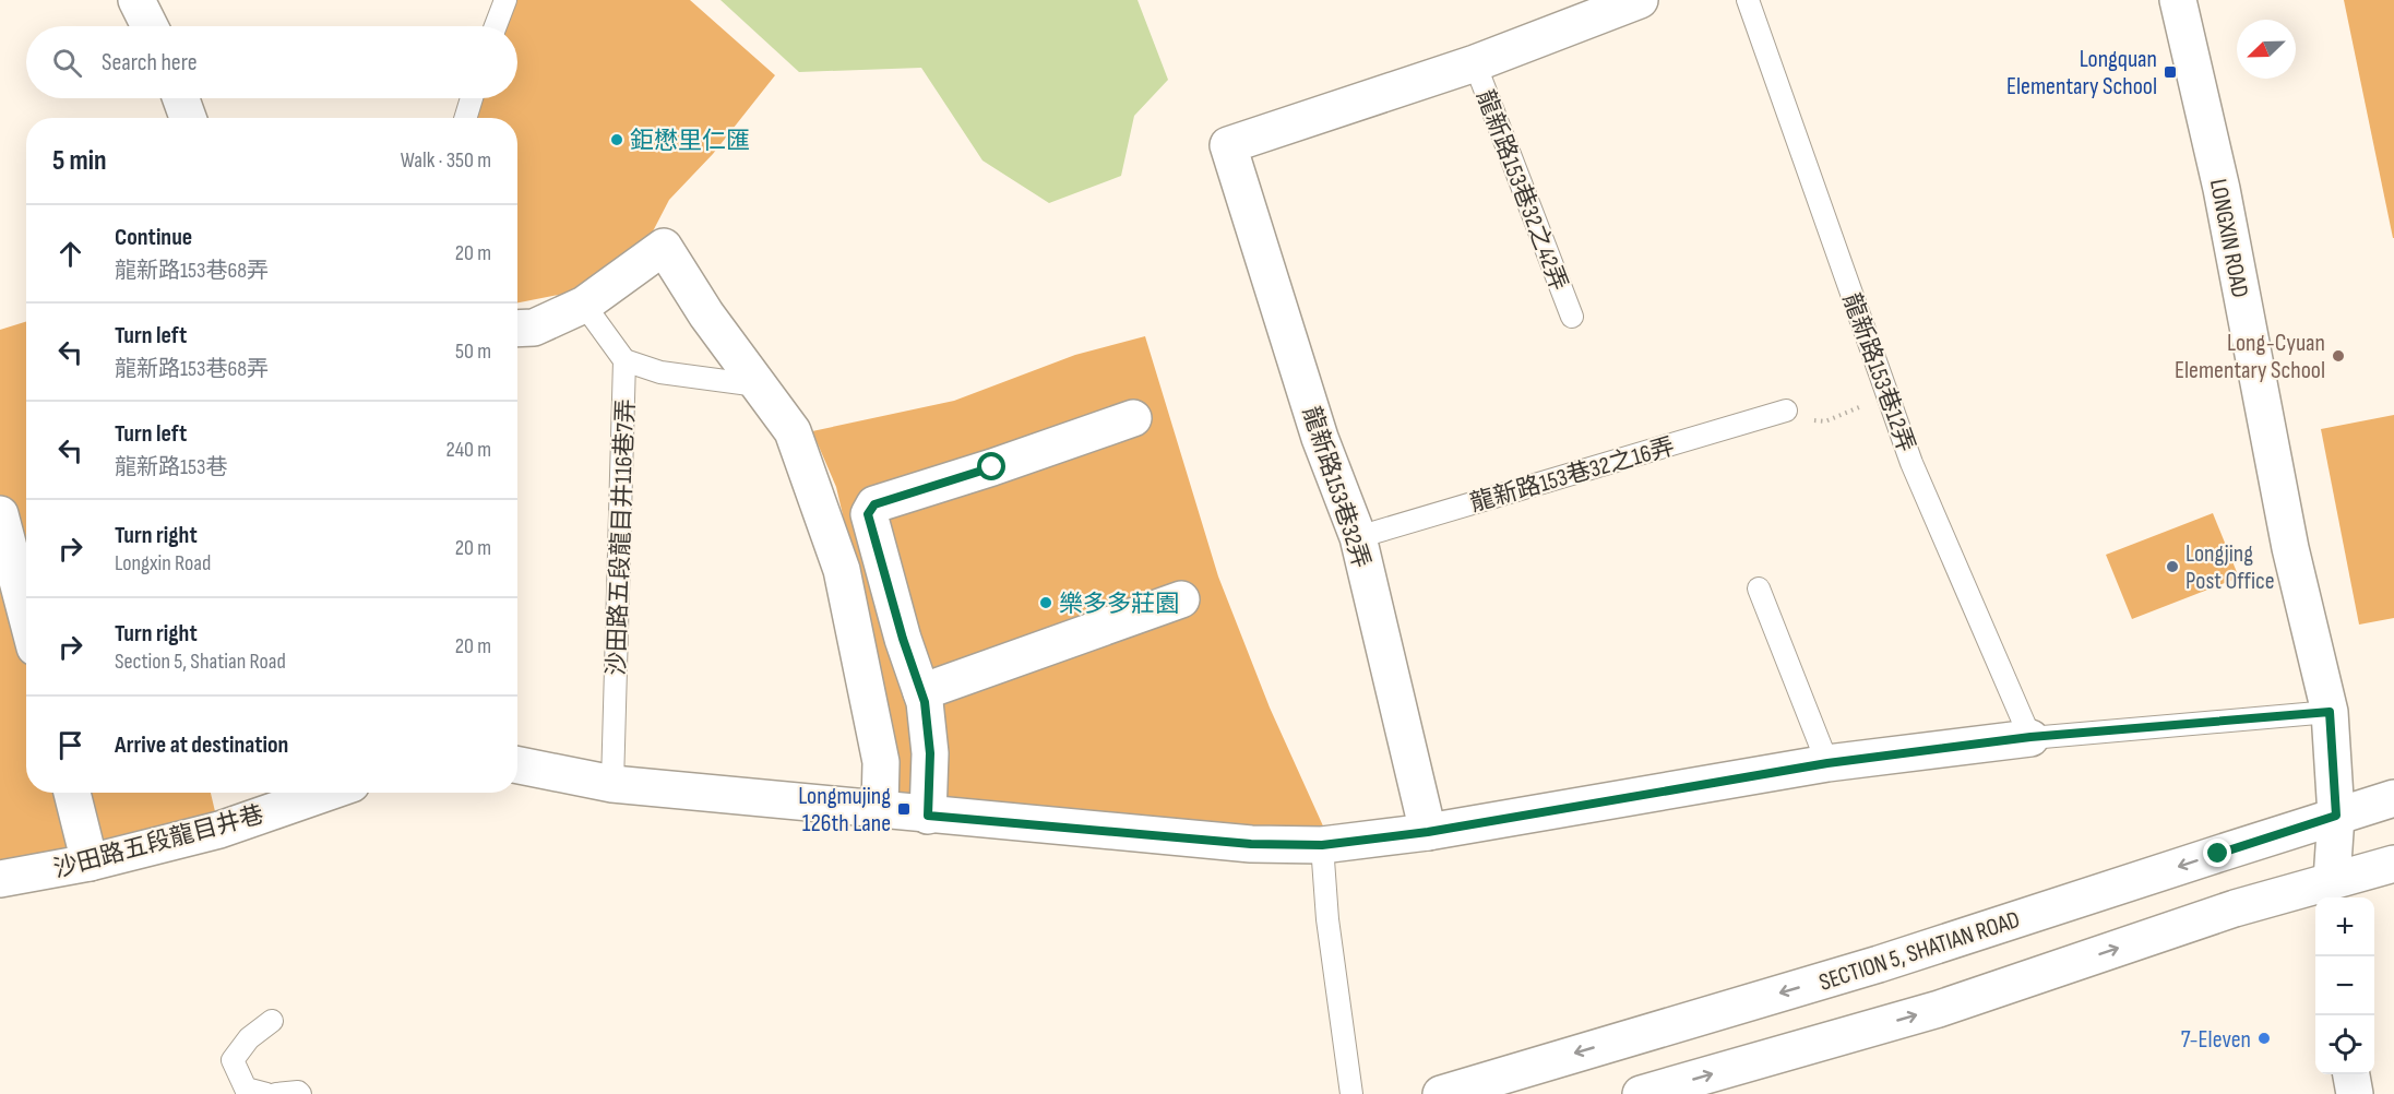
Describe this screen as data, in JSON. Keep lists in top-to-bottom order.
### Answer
{
  "streets": {
    "street": [
      "LONGXIN ROAD",
      "龍新路153巷32弄",
      "沙田路五段龍目井巷",
      "SECTION 5, SHATIAN ROAD"
    ],
    "lane": [
      "龍新路153巷32之42弄",
      "龍新路153巷12弄",
      "龍新路153巷32之16弄",
      "沙田路五段龍目井116巷7弄"
    ]
  },
  "crossings": [
    ["龍新路153巷32之42弄", "龍新路153巷32弄"],
    ["LONGXIN ROAD", "SECTION 5, SHATIAN ROAD"],
    ["龍新路153巷32之16弄", "龍新路153巷32弄"]
  ],
  "places": {
    "transit": ["Longquan Elementary School", "Longmujing 126th Lane"],
    "other": [
      "鉅懋里仁匯",
      "Long-Cyuan Elementary School",
      "Longjing Post Office",
      "樂多多莊園",
      "7-Eleven"
    ]
  },
  "north": "bottom left",
  "page": {
    "search": "Search here",
    "heading": ["5 min", "Walk · 350 m"],
    "list": [
      ["Continue", "龍新路153巷68弄", "20 m"],
      ["Turn left", "龍新路153巷68弄", "50 m"],
      ["Turn left", "龍新路153巷", "240 m"],
      ["Turn right", "Longxin Road", "20 m"],
      ["Turn right", "Section 5, Shatian Road", "20 m"],
      "Arrive at destination"
    ],
    "map_buttons": ["+", "−"]
  }
}
